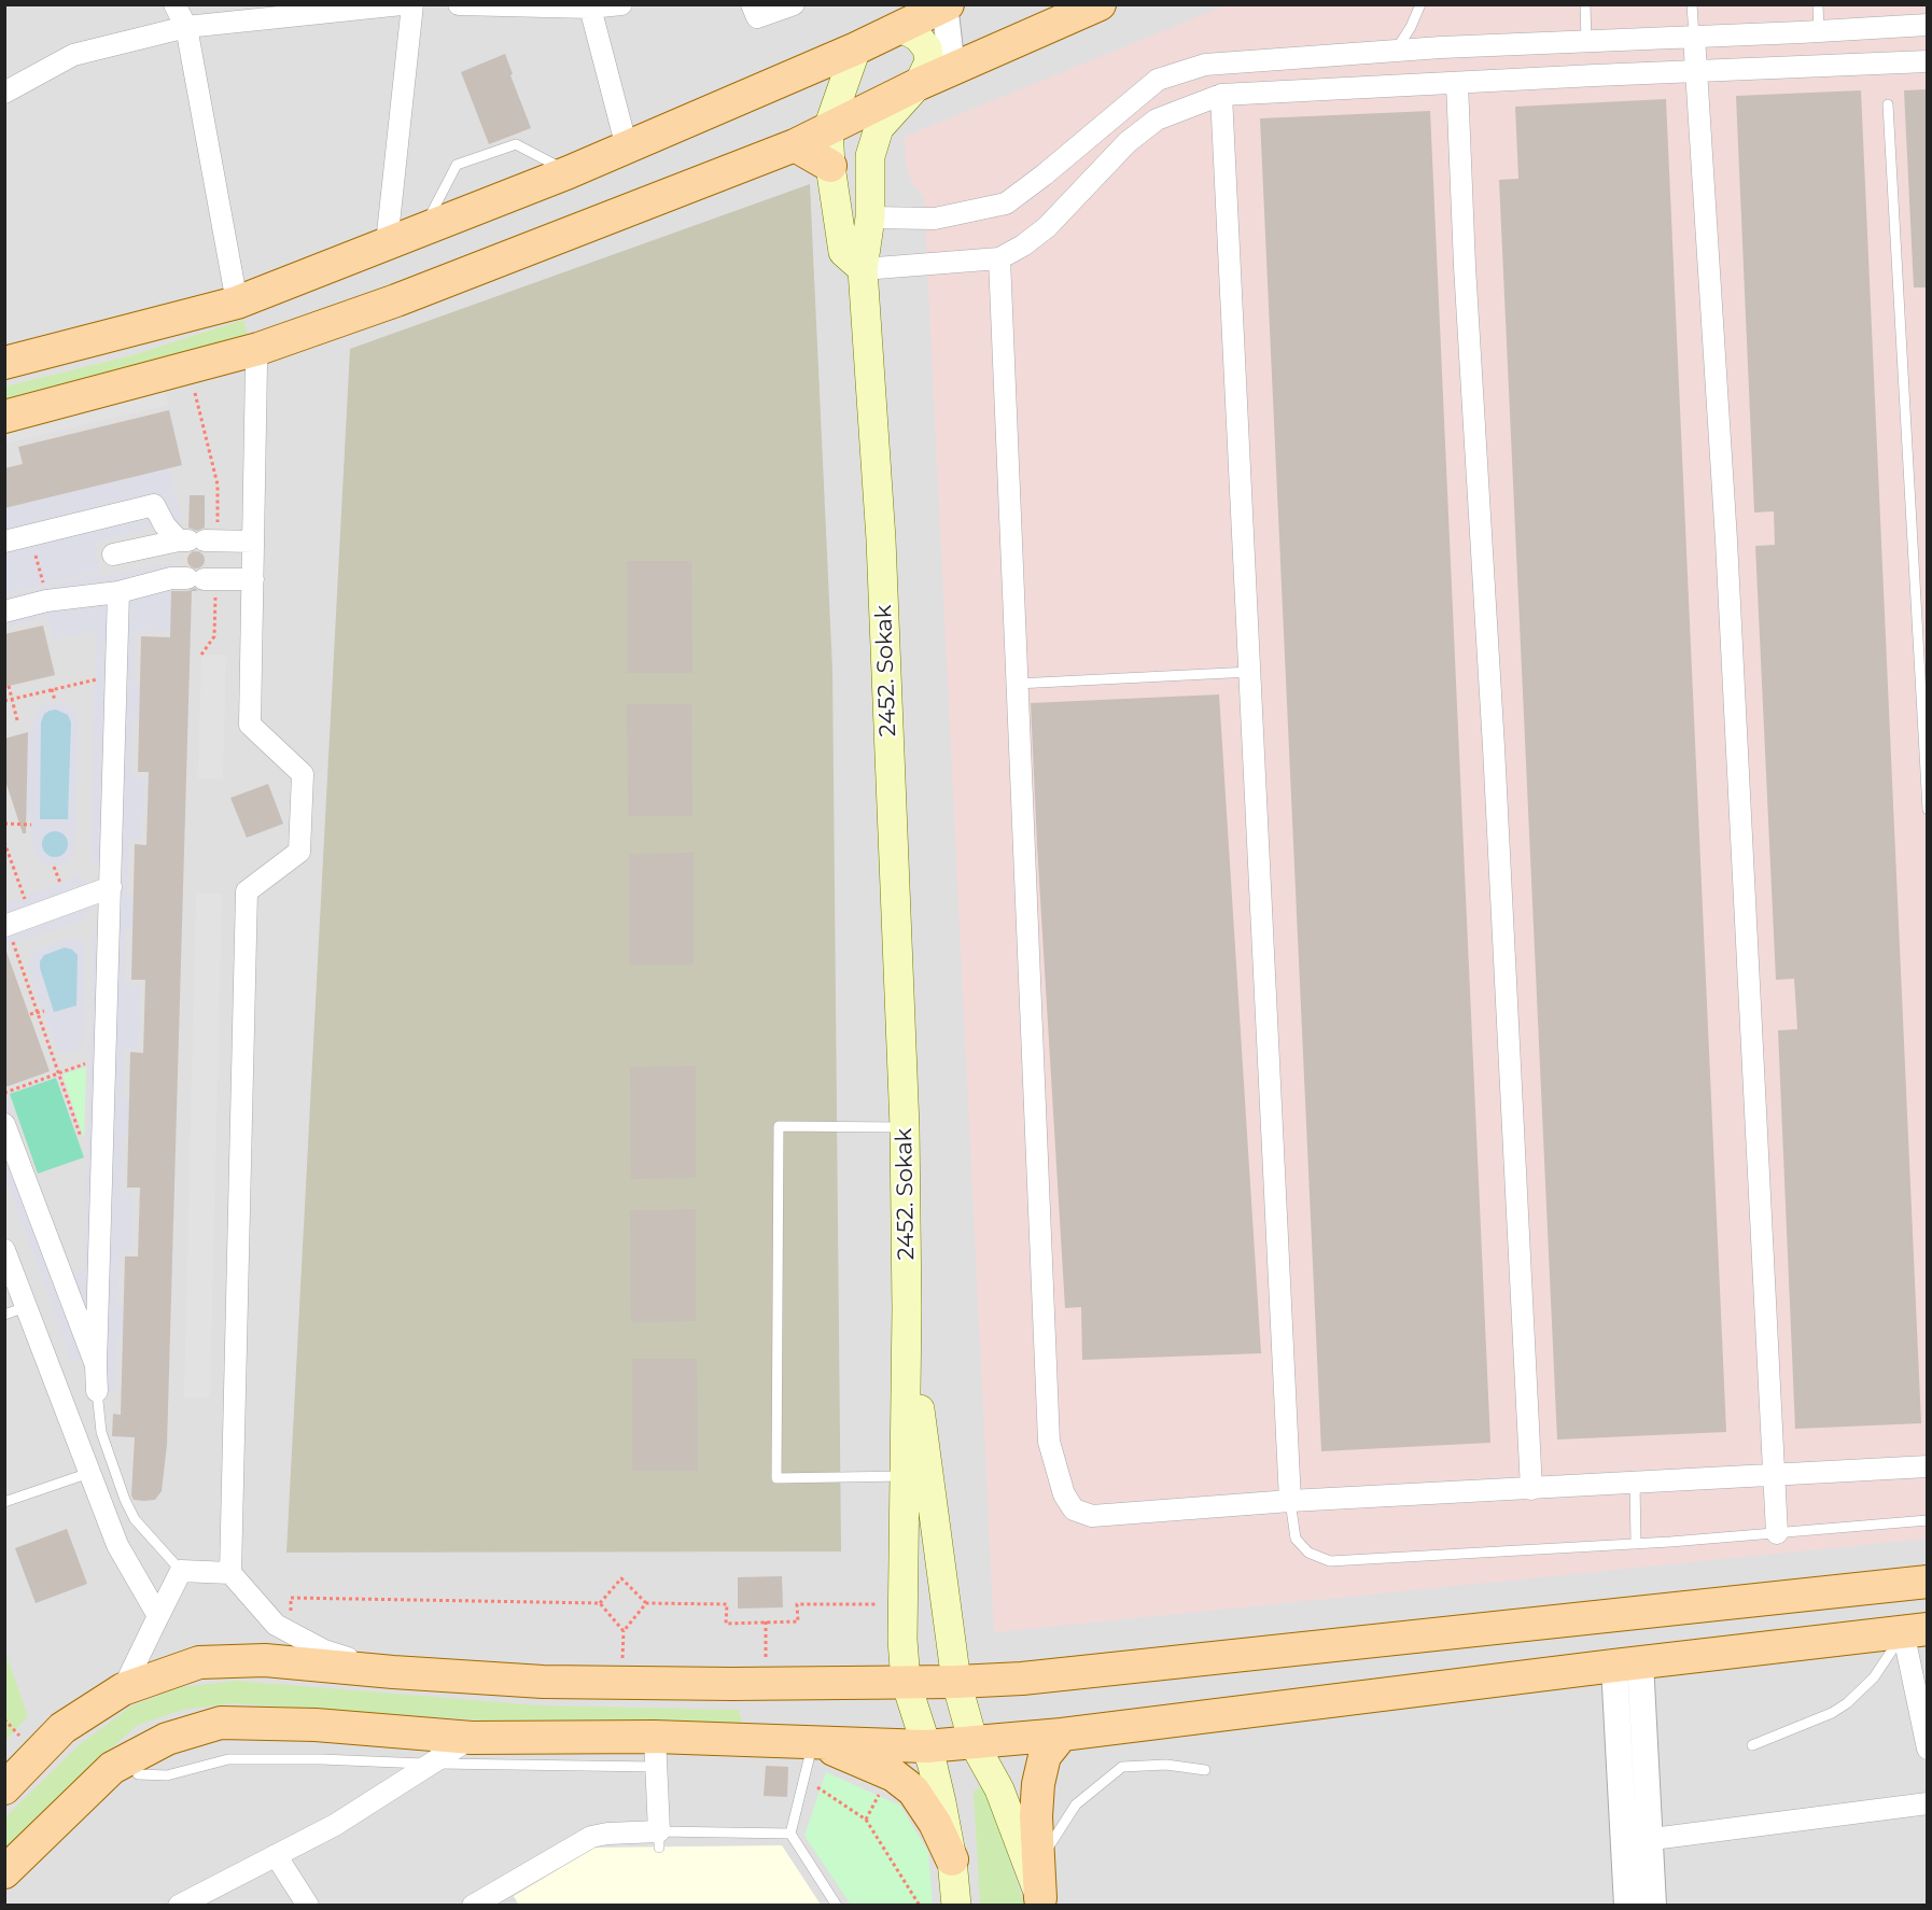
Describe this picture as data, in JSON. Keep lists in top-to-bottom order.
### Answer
{
  "streets": {
    "main road": ["2452. Sokak"]
  }
}
